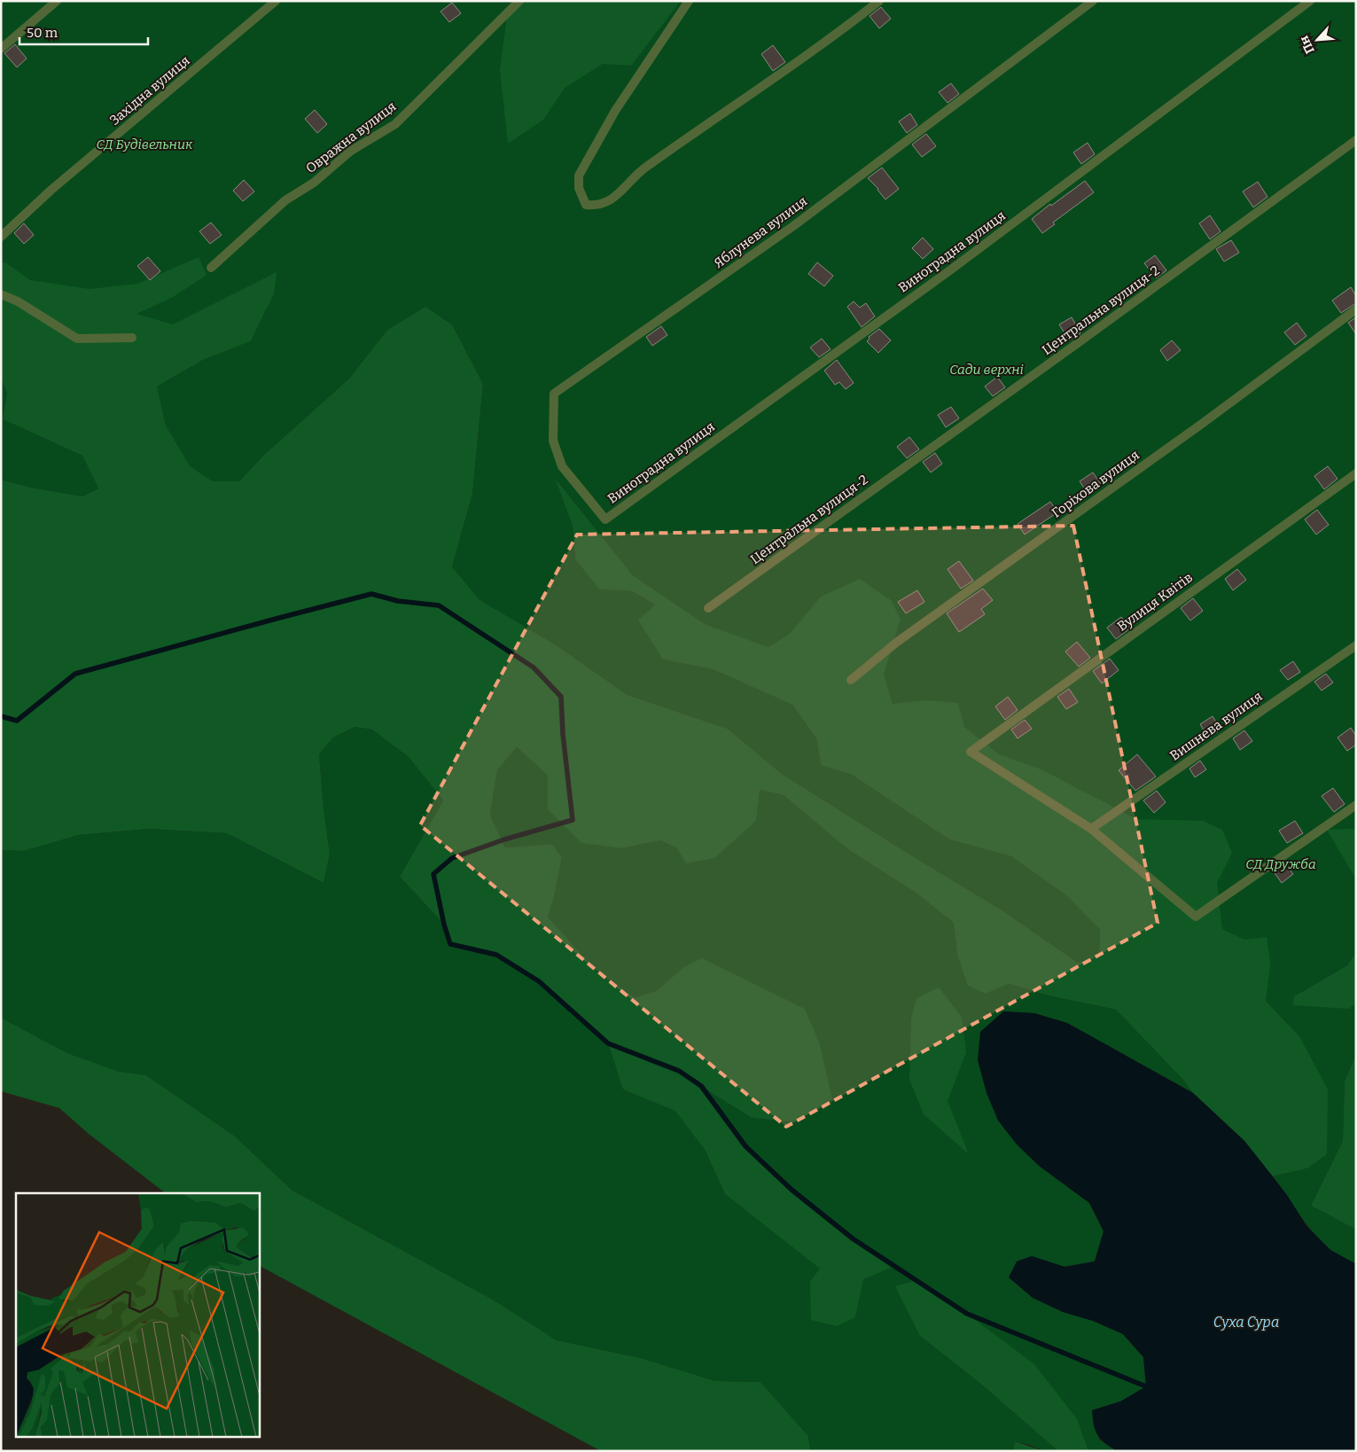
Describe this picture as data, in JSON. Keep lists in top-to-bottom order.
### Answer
{
  "streets": {
    "lane": [
      "Західна вулиця",
      "Овражна вулиця",
      "Яблунева вулиця",
      "Виноградна вулиця",
      "Центральна вулиця-2",
      "Горіхова вулиця",
      "Вулиця Квітів",
      "Вишнева вулиця"
    ]
  },
  "crossings": [
    ["Яблунева вулиця", "Виноградна вулиця"],
    ["Вулиця Квітів", "Вишнева вулиця"]
  ],
  "water": ["Суха Сура"],
  "parks": ["СД Будівельник", "Сади верхні", "СД Дружба"],
  "scale_bar": "50 m",
  "north": "bottom left"
}
